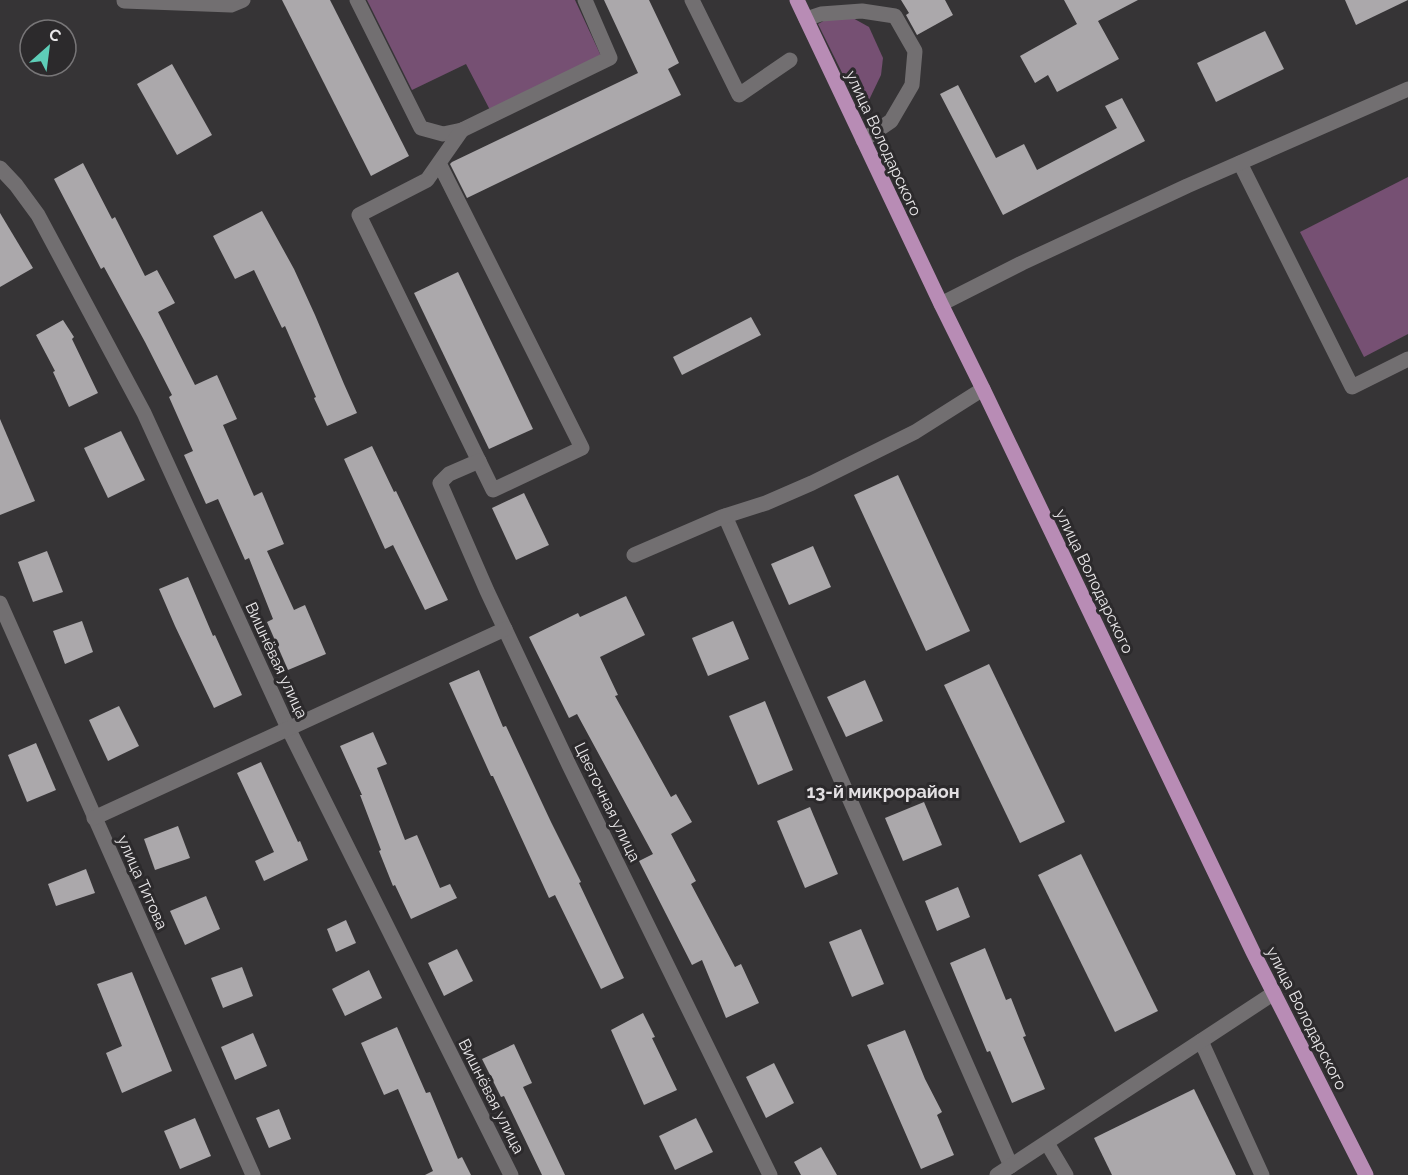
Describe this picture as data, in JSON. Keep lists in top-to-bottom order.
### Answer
{
  "streets": {
    "main road": ["улица Володарского"],
    "street": ["Вишнёвая улица", "Цветочная улица", "улица Титова"]
  },
  "districts": ["13-й микрорайон"],
  "north": "top right"
}
